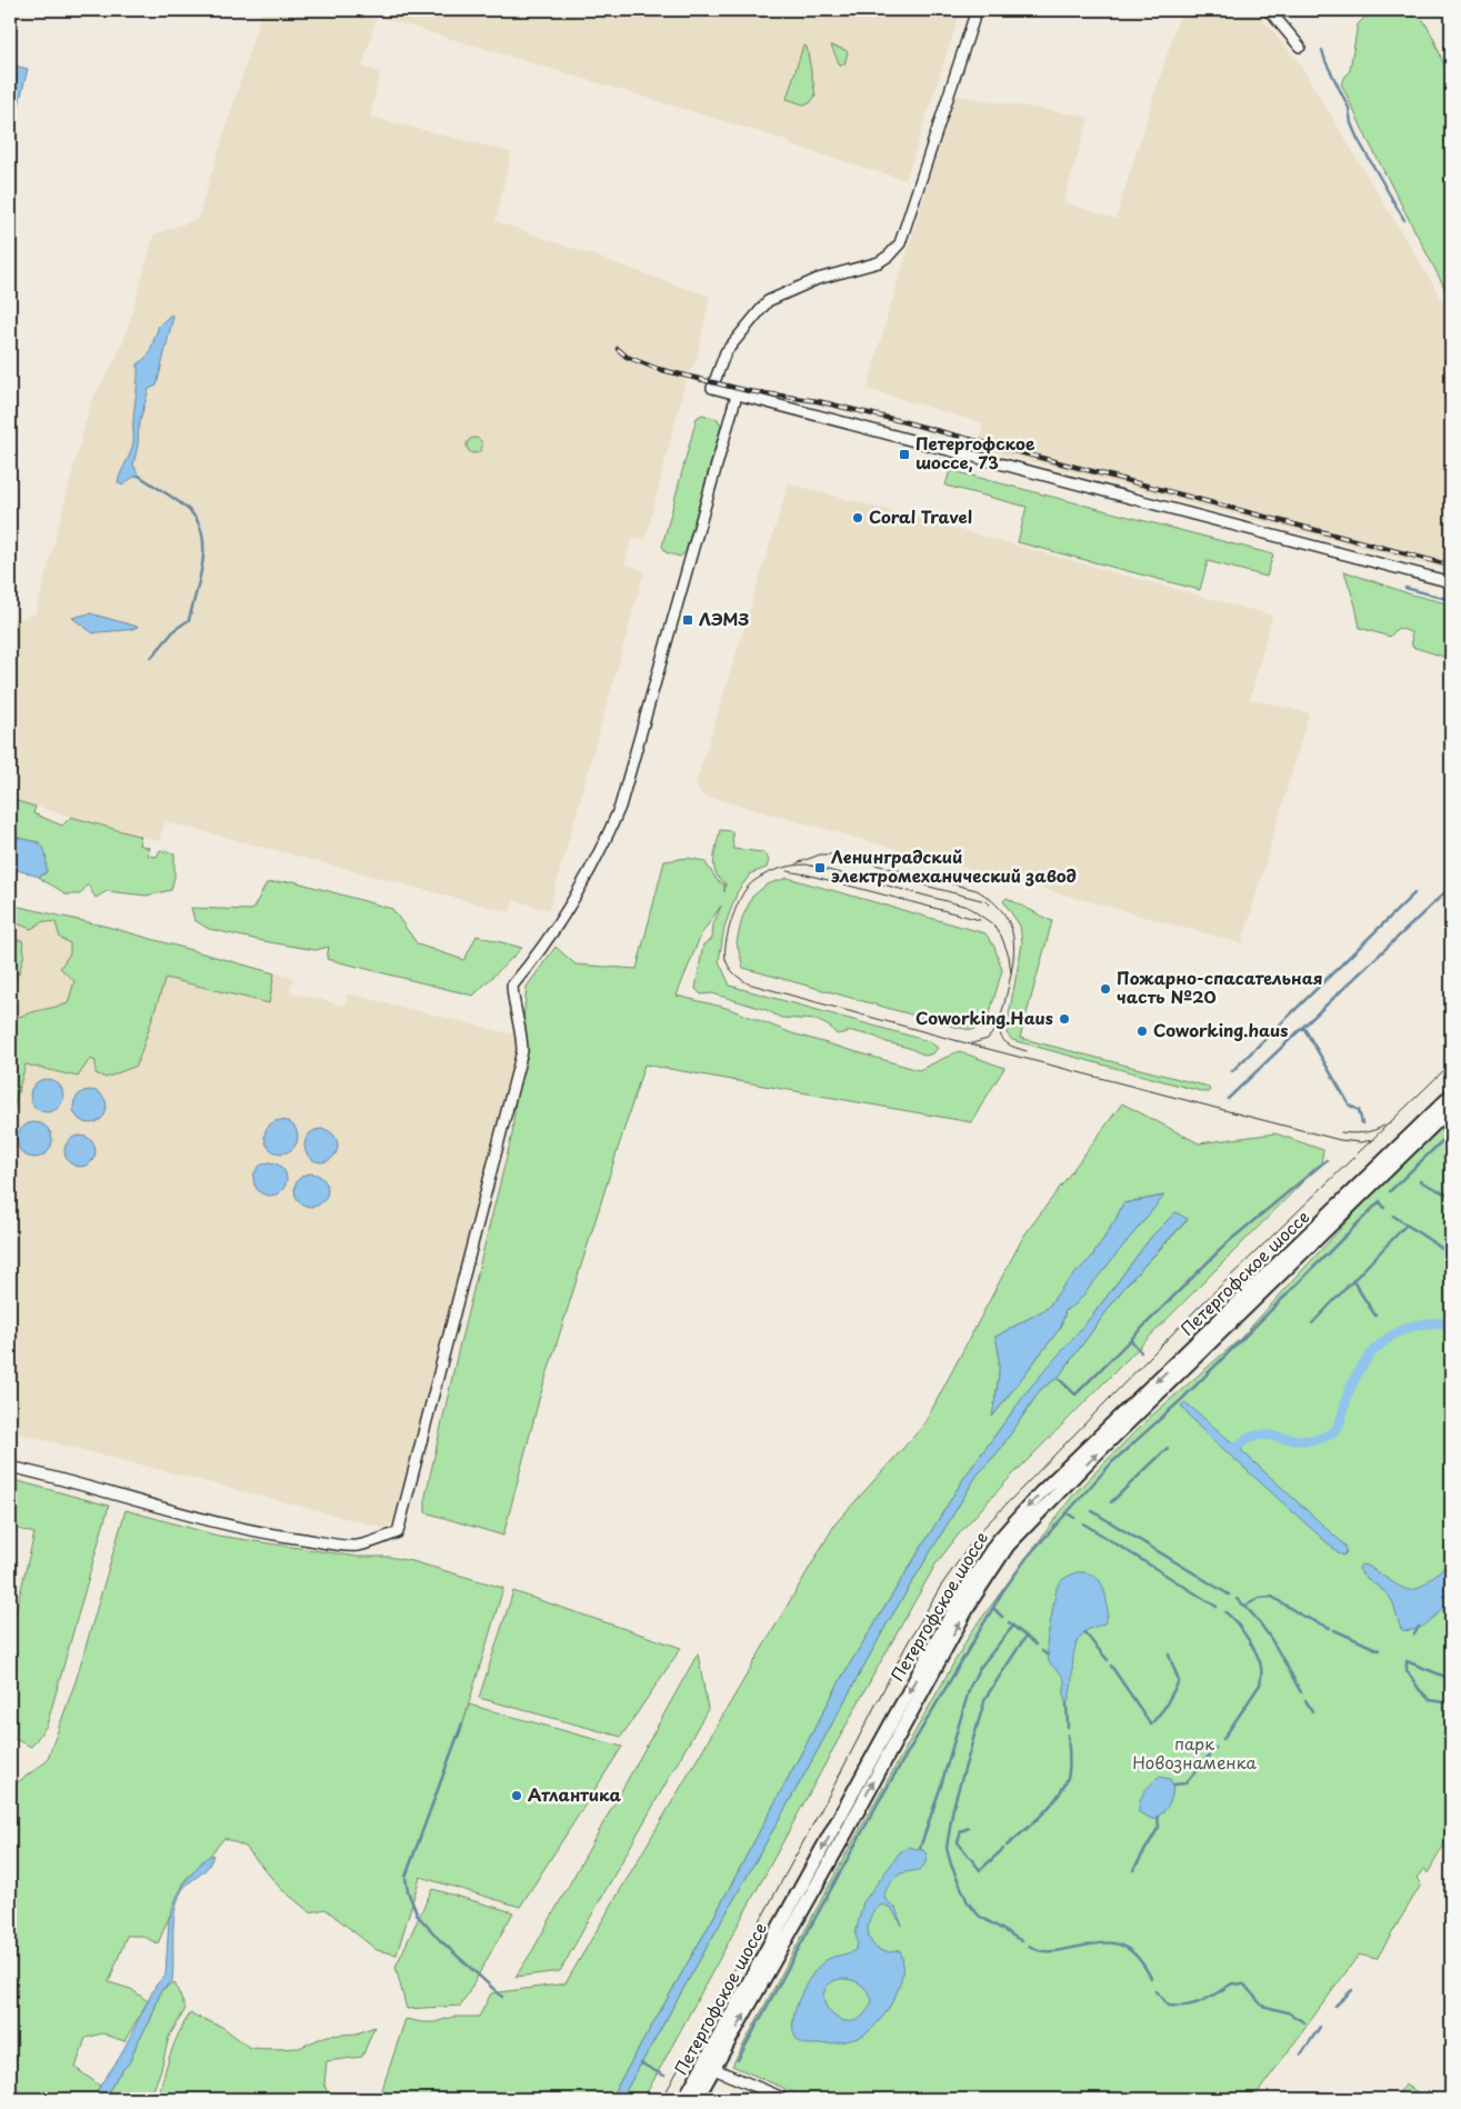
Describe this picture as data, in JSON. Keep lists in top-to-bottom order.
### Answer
{
  "streets": {
    "main road": ["Петергофское шоссе"]
  },
  "parks": ["парк Новознаменка"],
  "places": {
    "transit": ["Петергофское шоссе, 73", "ЛЭМЗ", "Ленинградский электромеханический завод"],
    "other": [
      "Coral Travel",
      "Пожарно-спасательная часть №20",
      "Coworking.Haus",
      "Coworking.haus",
      "Атлантика"
    ]
  }
}
